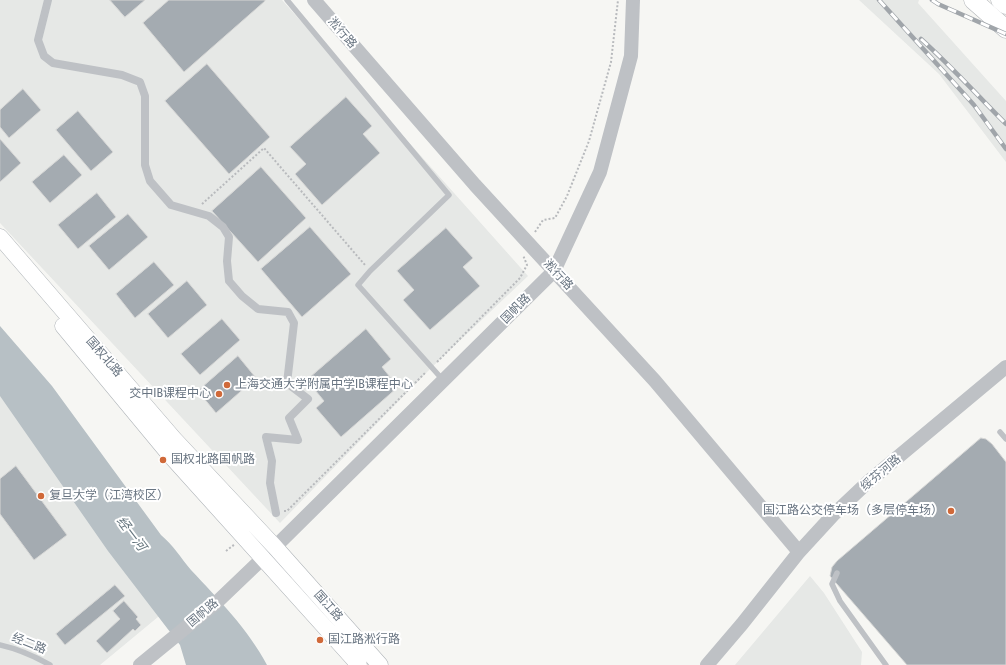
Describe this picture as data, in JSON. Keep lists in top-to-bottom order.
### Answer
{
  "streets": {
    "main road": ["国权北路", "国江路"],
    "street": ["淞行路", "国帆路", "绥芬河路"],
    "lane": ["经二路"]
  },
  "crossings": [
    ["淞行路", "国帆路"],
    ["淞行路", "绥芬河路"],
    ["国帆路", "国权北路"],
    ["国帆路", "国江路"],
    ["国权北路", "国江路"]
  ],
  "water": ["经一河"],
  "places": [
    "上海交通大学附属中学IB课程中心",
    "交中IB课程中心",
    "国权北路国帆路",
    "复旦大学（江湾校区）",
    "国江路公交停车场（多层停车场）",
    "国江路淞行路"
  ]
}
